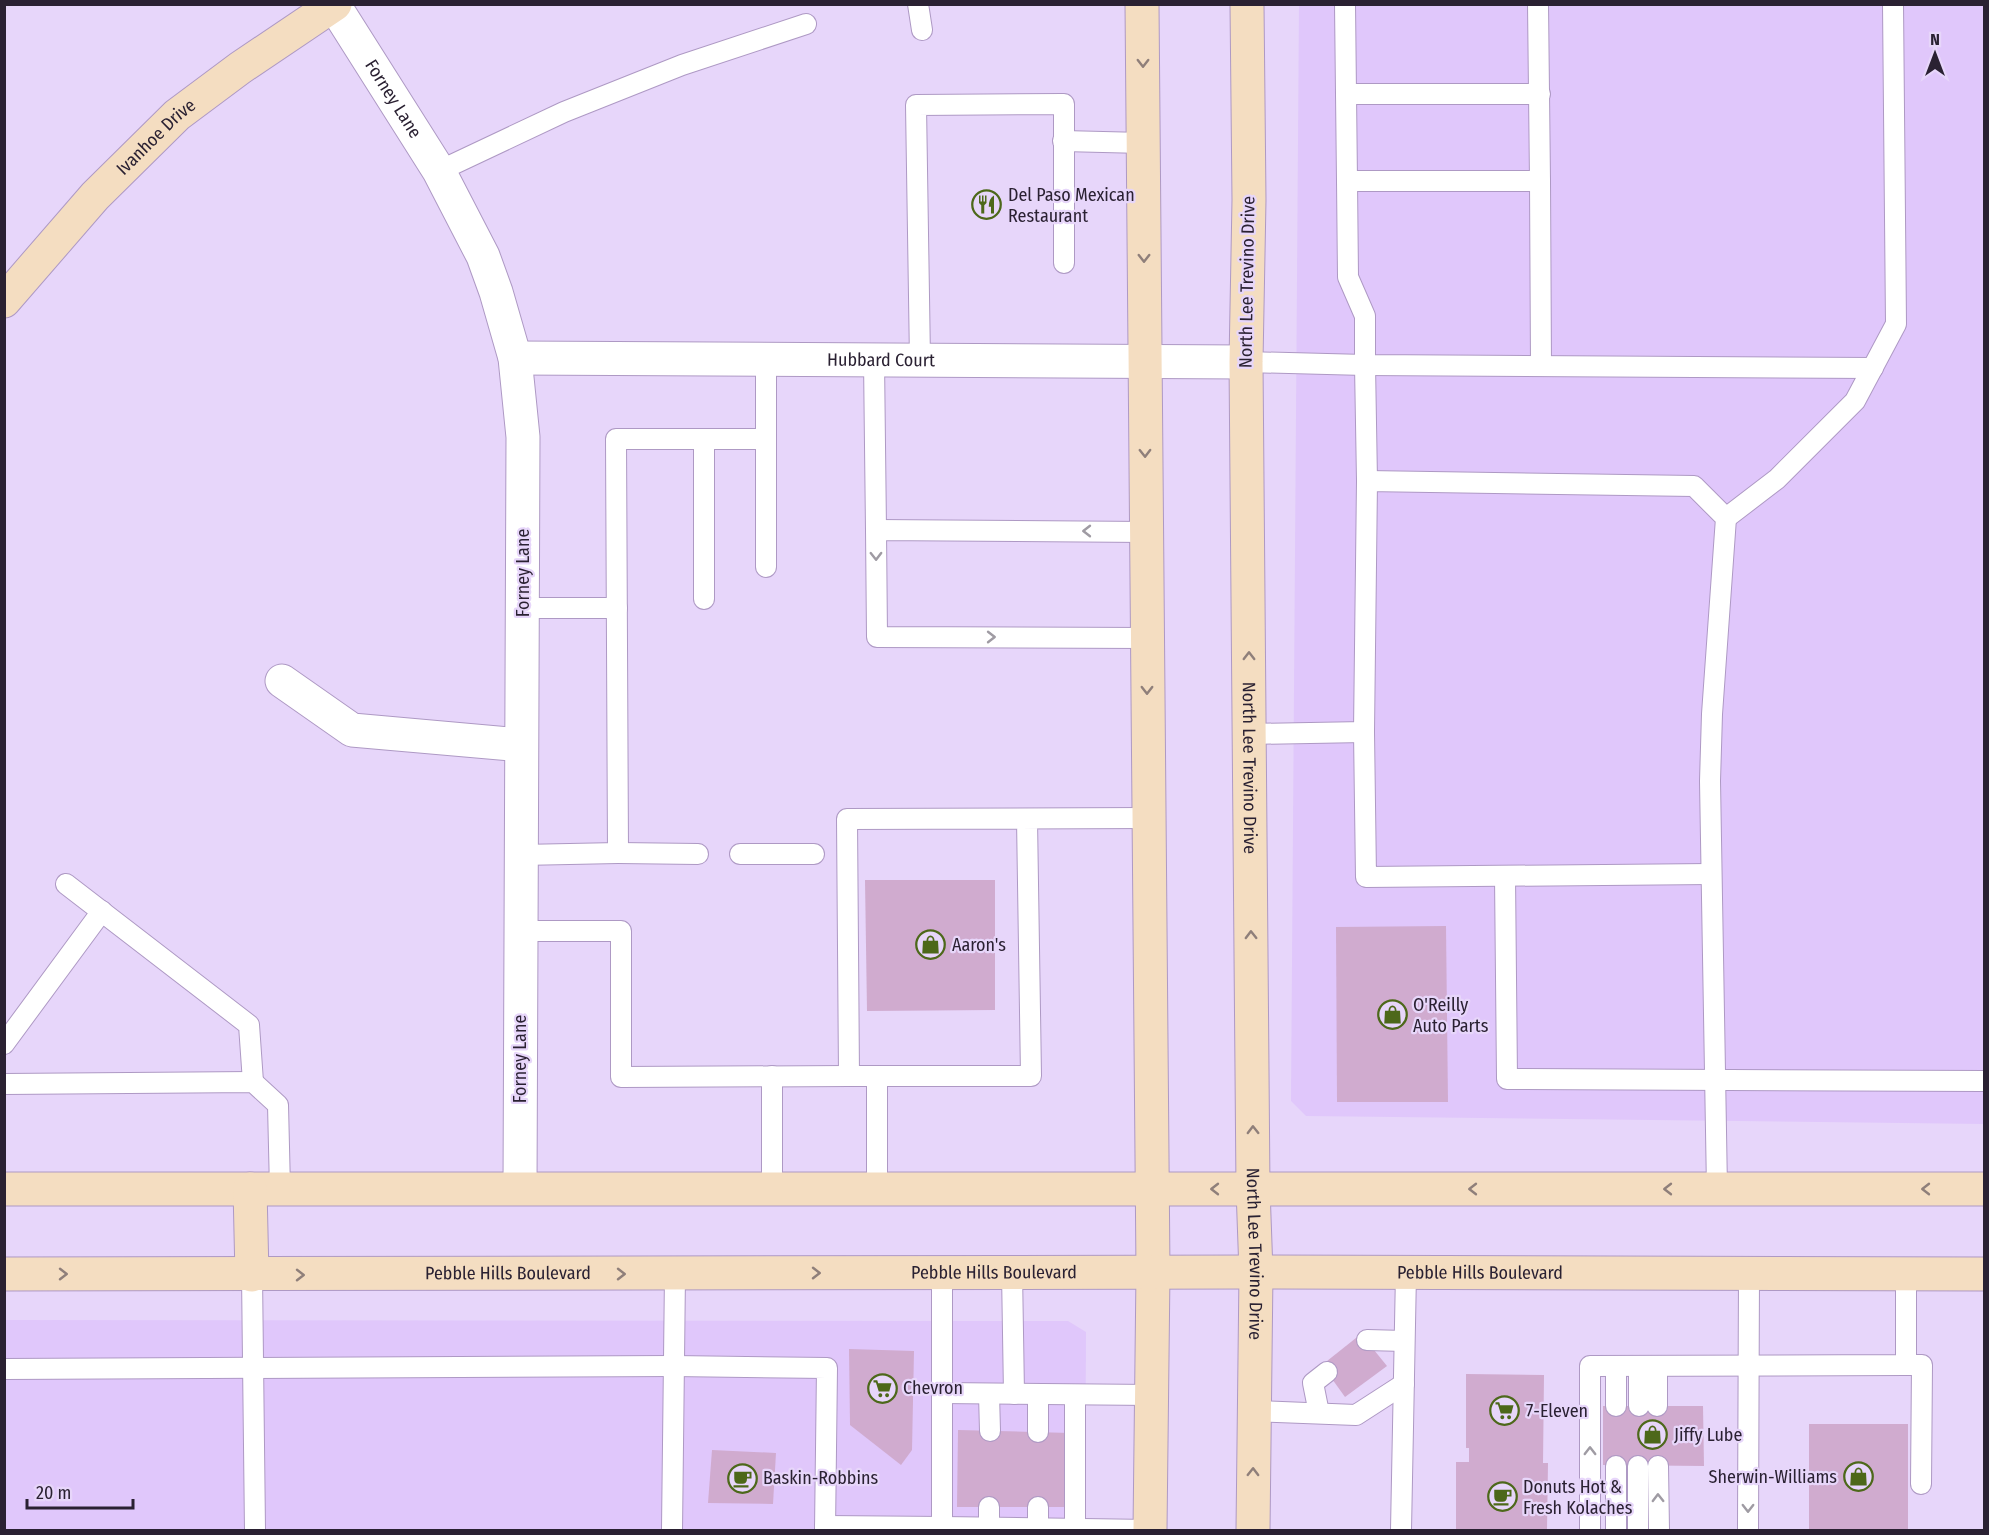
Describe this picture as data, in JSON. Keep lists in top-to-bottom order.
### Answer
{
  "streets": {
    "main road": ["Ivanhoe Drive", "North Lee Trevino Drive", "Pebble Hills Boulevard"],
    "street": ["Forney Lane", "Hubbard Court"]
  },
  "crossings": [
    ["Forney Lane", "Ivanhoe Drive"],
    ["Forney Lane", "Hubbard Court"],
    ["North Lee Trevino Drive", "Hubbard Court"],
    ["North Lee Trevino Drive", "Pebble Hills Boulevard"]
  ],
  "places": {
    "restaurant": ["Del Paso Mexican Restaurant"],
    "shop": [
      "Aaron's",
      "O'Reilly Auto Parts",
      "Jiffy Lube",
      "Sherwin-Williams"
    ],
    "supermarket": ["Chevron", "7-Eleven"],
    "cafe": ["Baskin-Robbins", "Donuts Hot & Fresh Kolaches"]
  },
  "scale_bar": "20 m",
  "north": "top"
}
